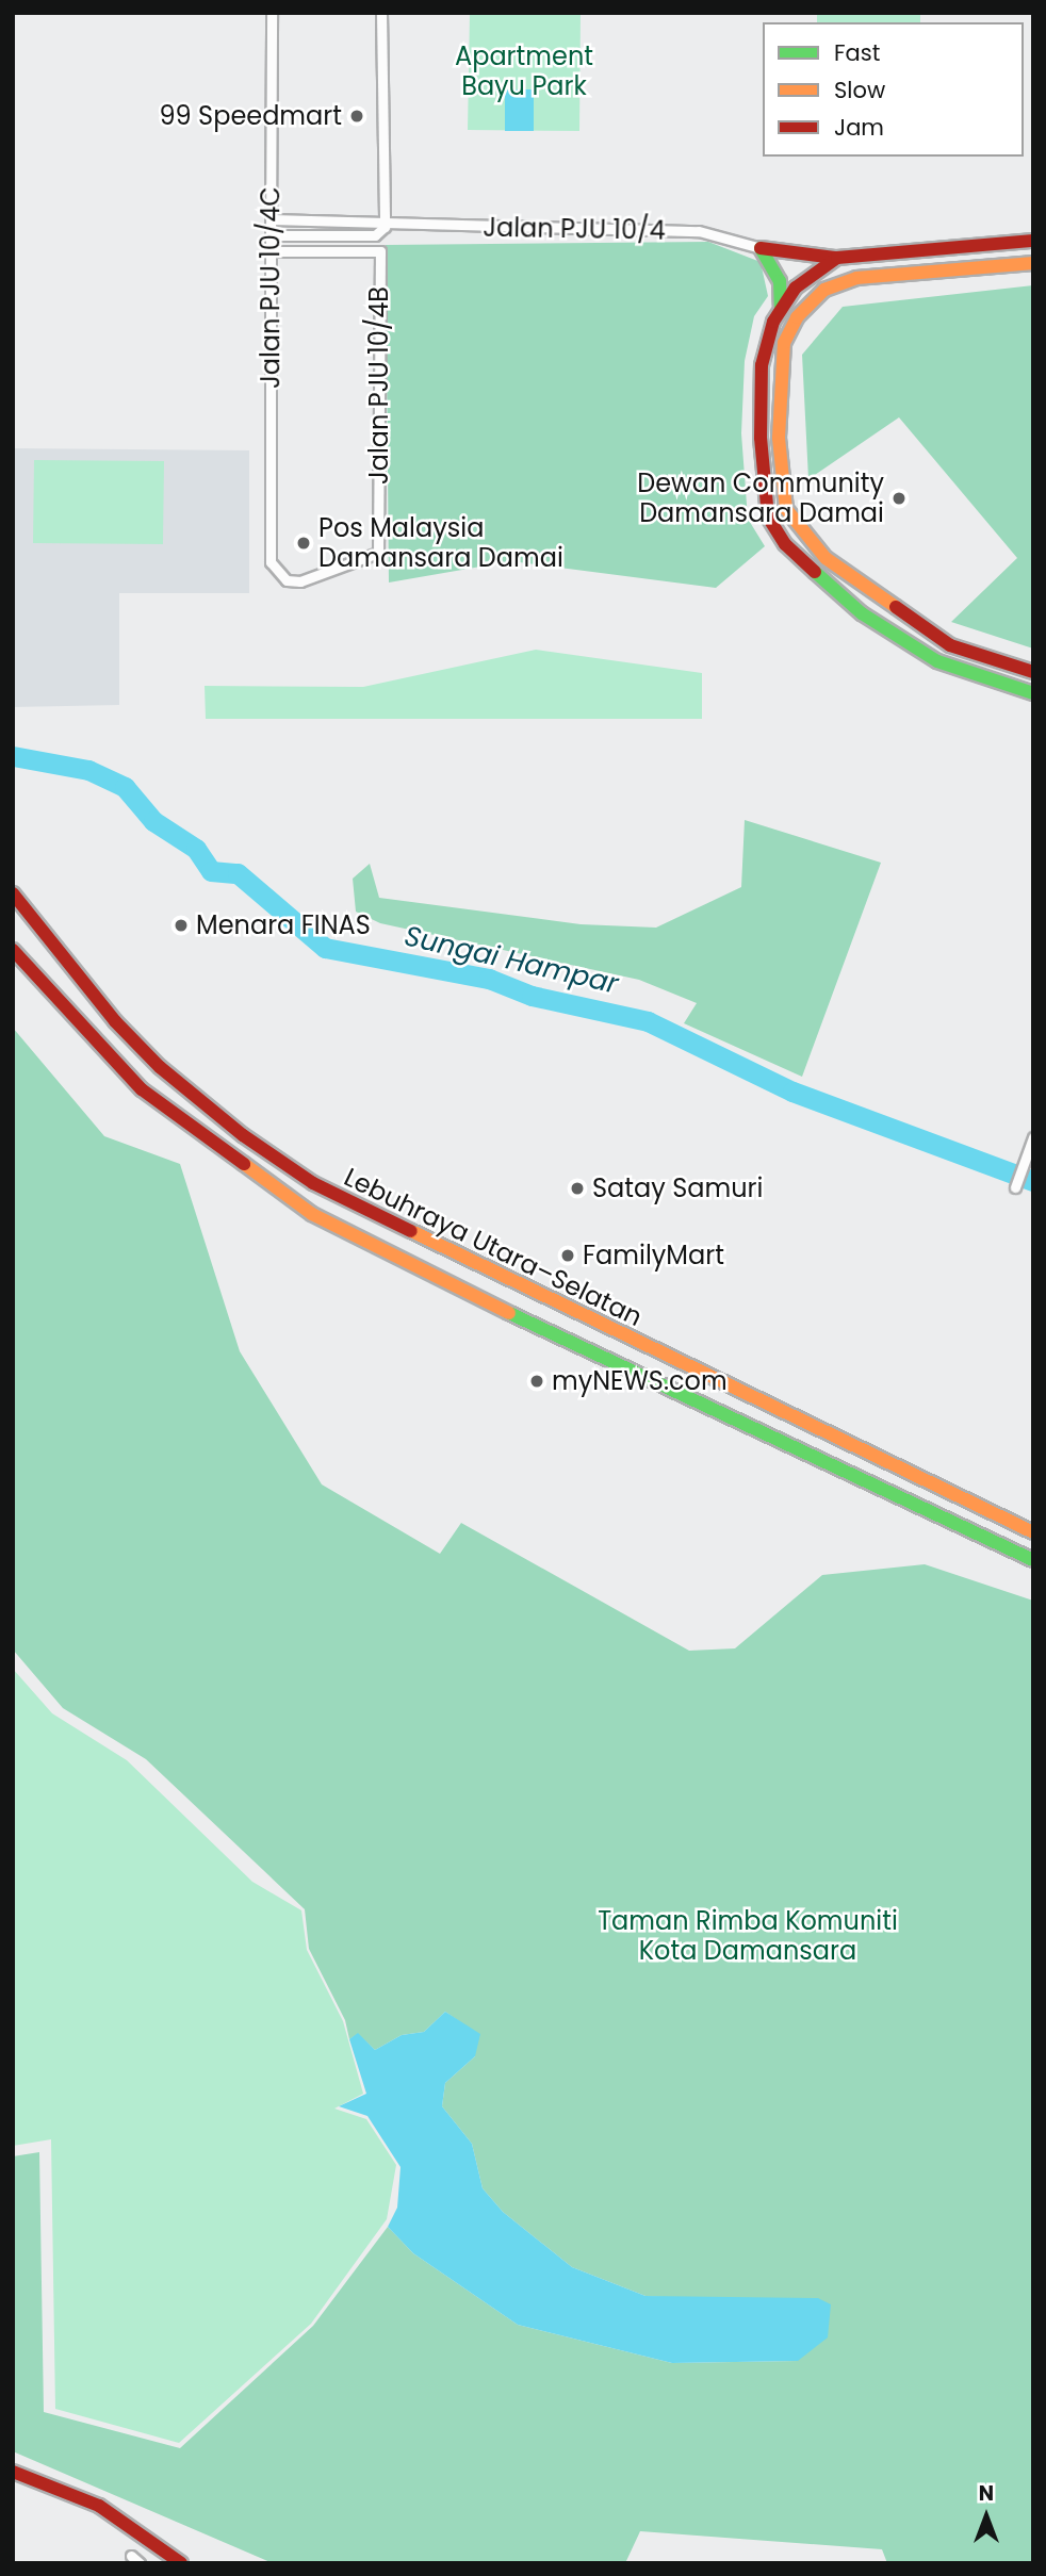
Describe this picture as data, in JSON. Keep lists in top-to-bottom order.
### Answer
{
  "streets": {
    "main road": ["Lebuhraya Utara–Selatan"],
    "street": ["Jalan PJU 10/4", "Jalan PJU 10/4C", "Jalan PJU 10/4B"]
  },
  "crossings": [
    ["Jalan PJU 10/4", "Jalan PJU 10/4C"],
    ["Jalan PJU 10/4C", "Jalan PJU 10/4B"]
  ],
  "water": ["Sungai Hampar"],
  "parks": ["Apartment Bayu Park", "Taman Rimba Komuniti Kota Damansara"],
  "places": [
    "99 Speedmart",
    "Dewan Community Damansara Damai",
    "Pos Malaysia Damansara Damai",
    "Menara FINAS",
    "Satay Samuri",
    "FamilyMart",
    "myNEWS.com"
  ],
  "legend": ["Fast", "Slow", "Jam"],
  "north": "top"
}
